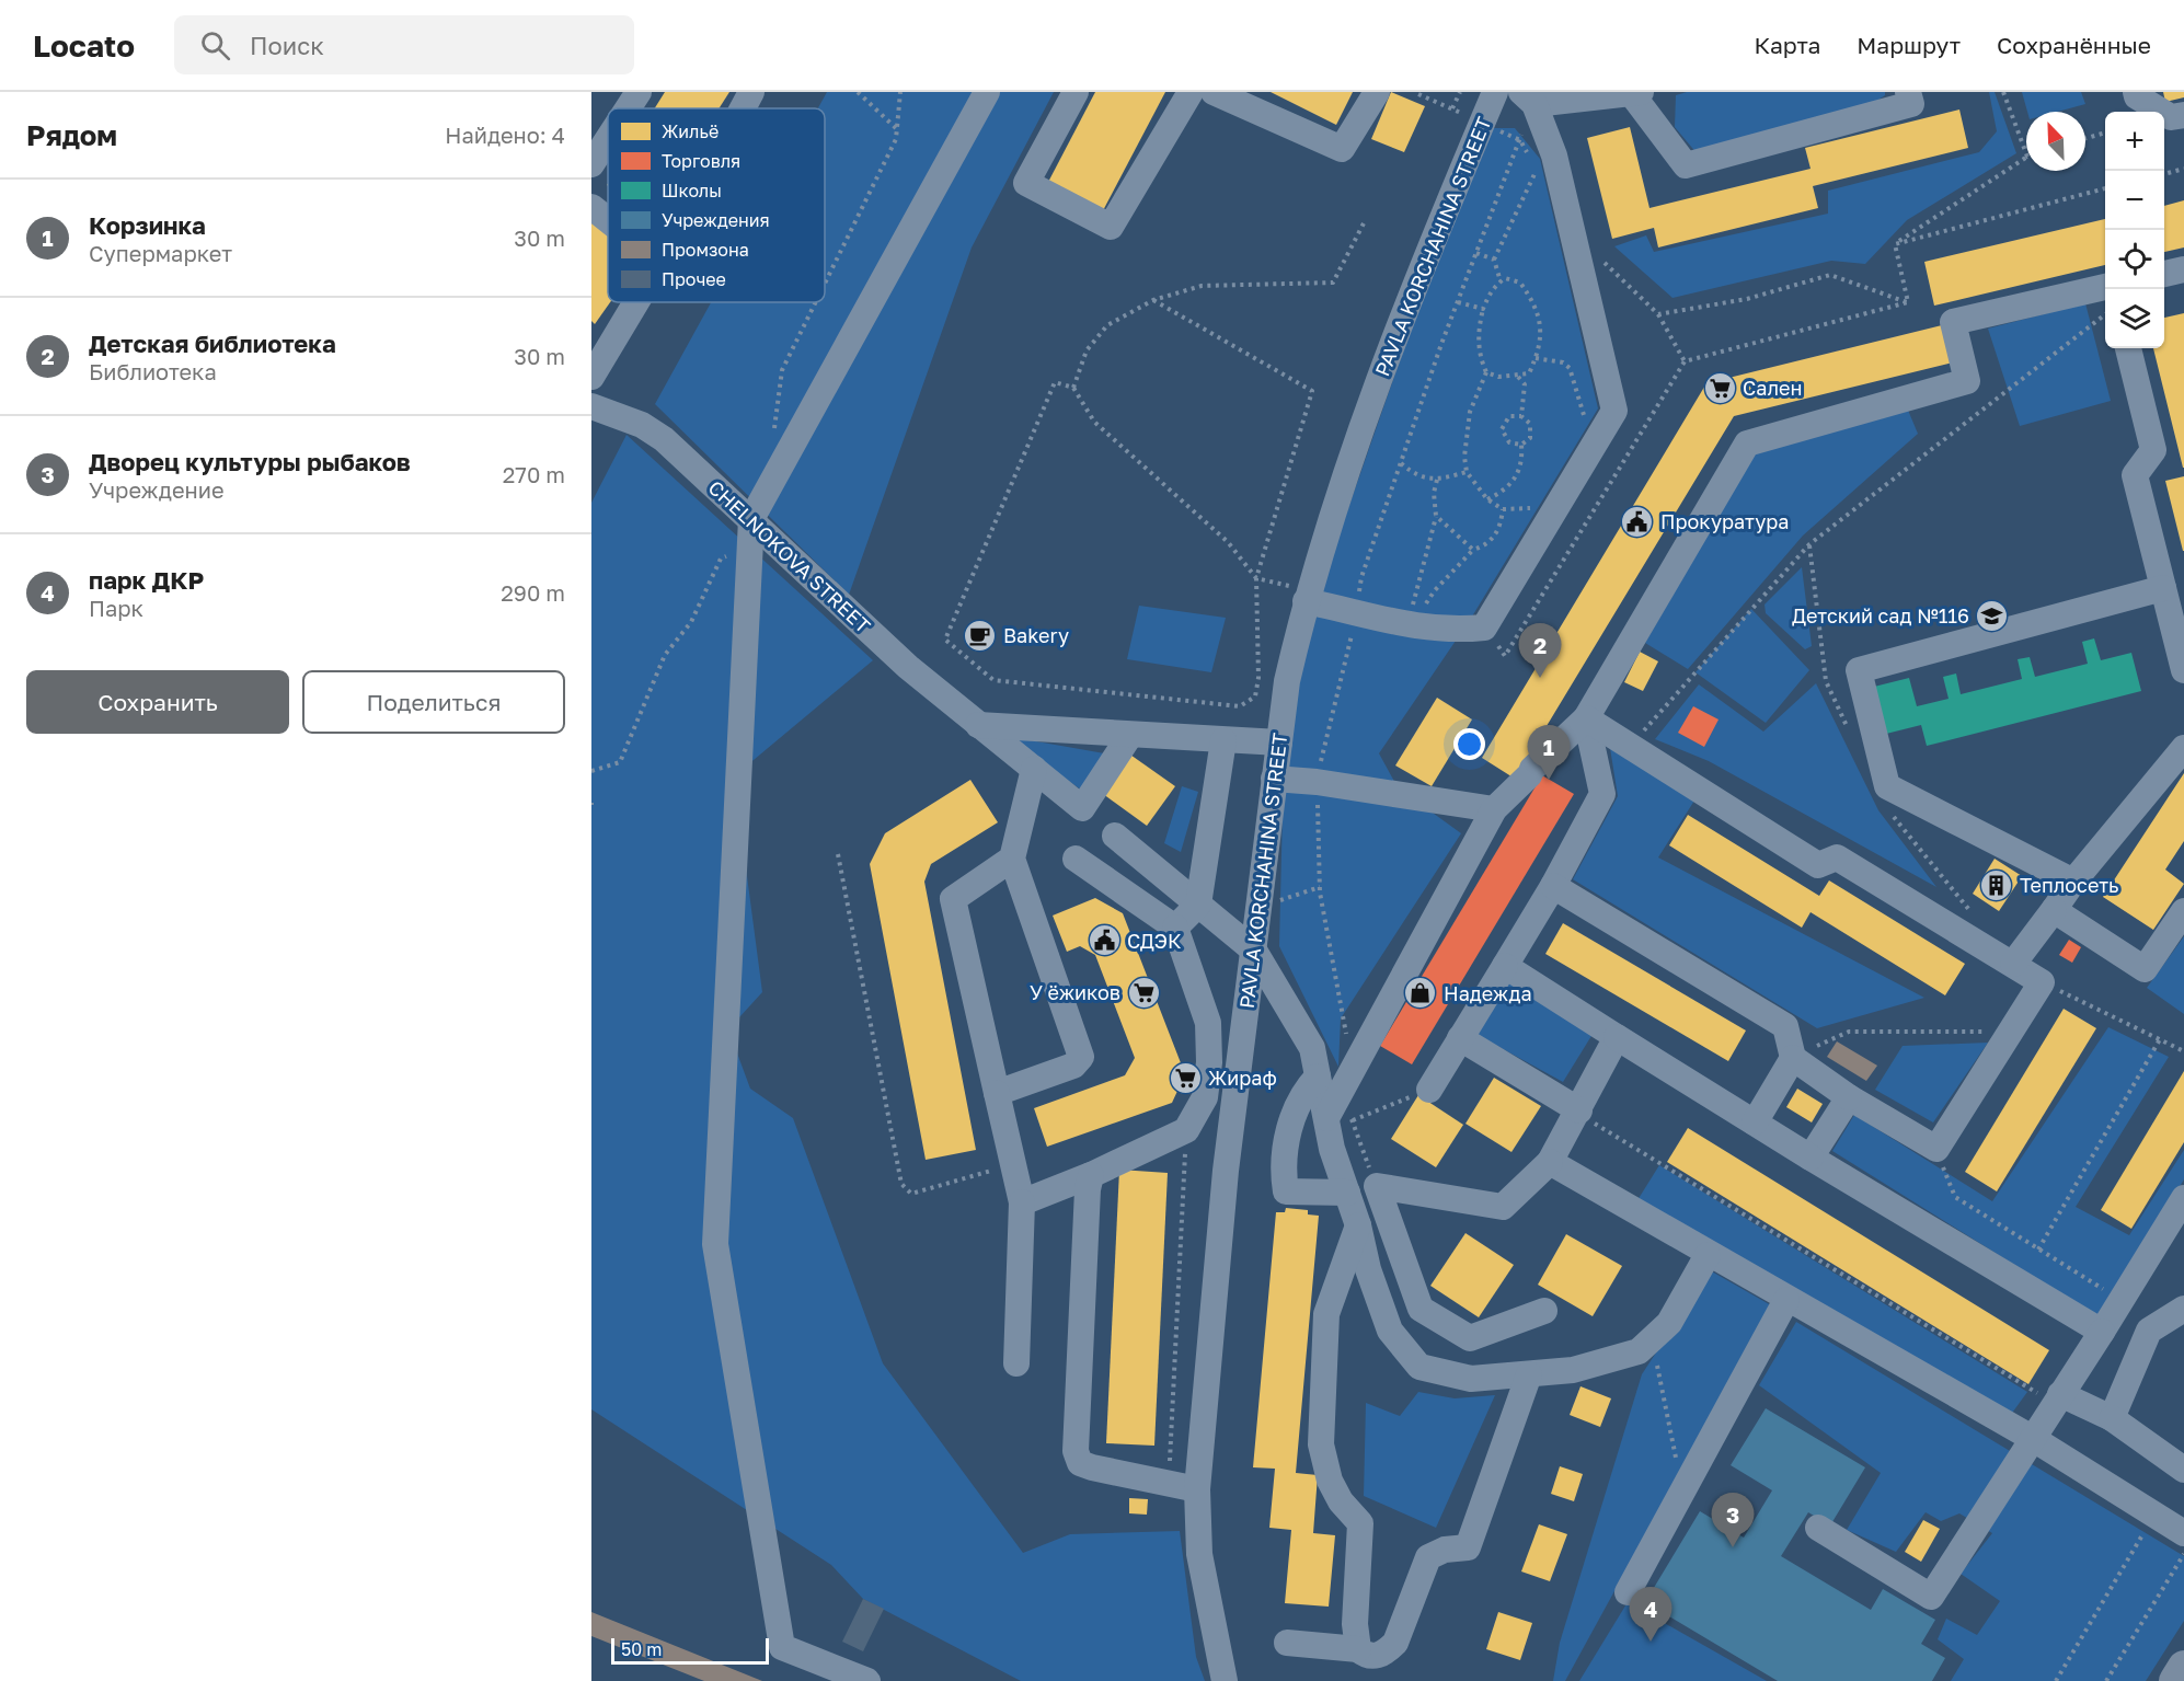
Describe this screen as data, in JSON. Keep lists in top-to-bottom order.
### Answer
{
  "streets": {
    "street": ["PAVLA KORCHAHINA STREET", "CHELNOKOVA STREET"]
  },
  "places": {
    "supermarket": ["Сален", "У ёжиков", "Жираф"],
    "public building": ["Прокуратура", "СДЭК"],
    "school or university": ["Детский сад №116"],
    "cafe": ["Bakery"],
    "building": ["Теплосеть"],
    "shop": ["Надежда"]
  },
  "legend": [
    "Жильё",
    "Торговля",
    "Школы",
    "Учреждения",
    "Промзона",
    "Прочее"
  ],
  "scale_bar": "50 m",
  "north": "top left",
  "page": {
    "header": "Locato",
    "search": "Поиск",
    "nav": ["Карта", "Маршрут", "Сохранённые"],
    "heading": ["Рядом", "Найдено: 4"],
    "map_buttons": ["+", "−"],
    "list": [
      {
        "mark": "1",
        "name": "Корзинка",
        "note": "Супермаркет",
        "value": "30 m"
      },
      {
        "mark": "2",
        "name": "Детская библиотека",
        "note": "Библиотека",
        "value": "30 m"
      },
      {
        "mark": "3",
        "name": "Дворец культуры рыбаков",
        "note": "Учреждение",
        "value": "270 m"
      },
      {
        "mark": "4",
        "name": "парк ДКР",
        "note": "Парк",
        "value": "290 m"
      }
    ],
    "pins": [
      "2",
      "1",
      "3",
      "4"
    ],
    "buttons": ["Сохранить", "Поделиться"],
    "scale": "50 m"
  }
}
